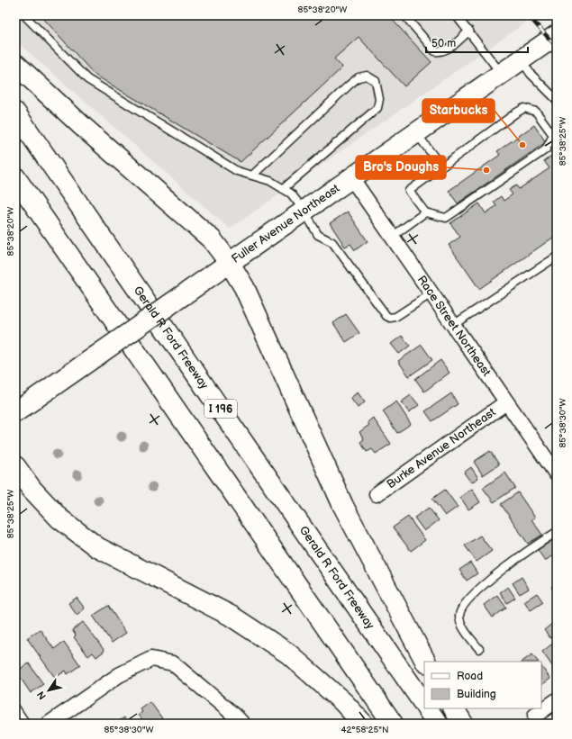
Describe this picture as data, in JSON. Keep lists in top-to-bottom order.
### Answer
{
  "streets": {
    "main road": ["Fuller Avenue Northeast", "Gerald R Ford Freeway", "I 196"],
    "street": ["Race Street Northeast", "Burke Avenue Northeast"]
  },
  "crossings": [
    ["Fuller Avenue Northeast", "Race Street Northeast"],
    ["Race Street Northeast", "Burke Avenue Northeast"]
  ],
  "places": ["Starbucks", "Bro's Doughs"],
  "legend": ["Road", "Building"],
  "scale_bar": "50 m",
  "north": "bottom left",
  "coordinates": [
    "85°38'20\"W",
    "85°38'25\"W",
    "85°38'30\"W",
    "42°58'25\"N"
  ]
}
